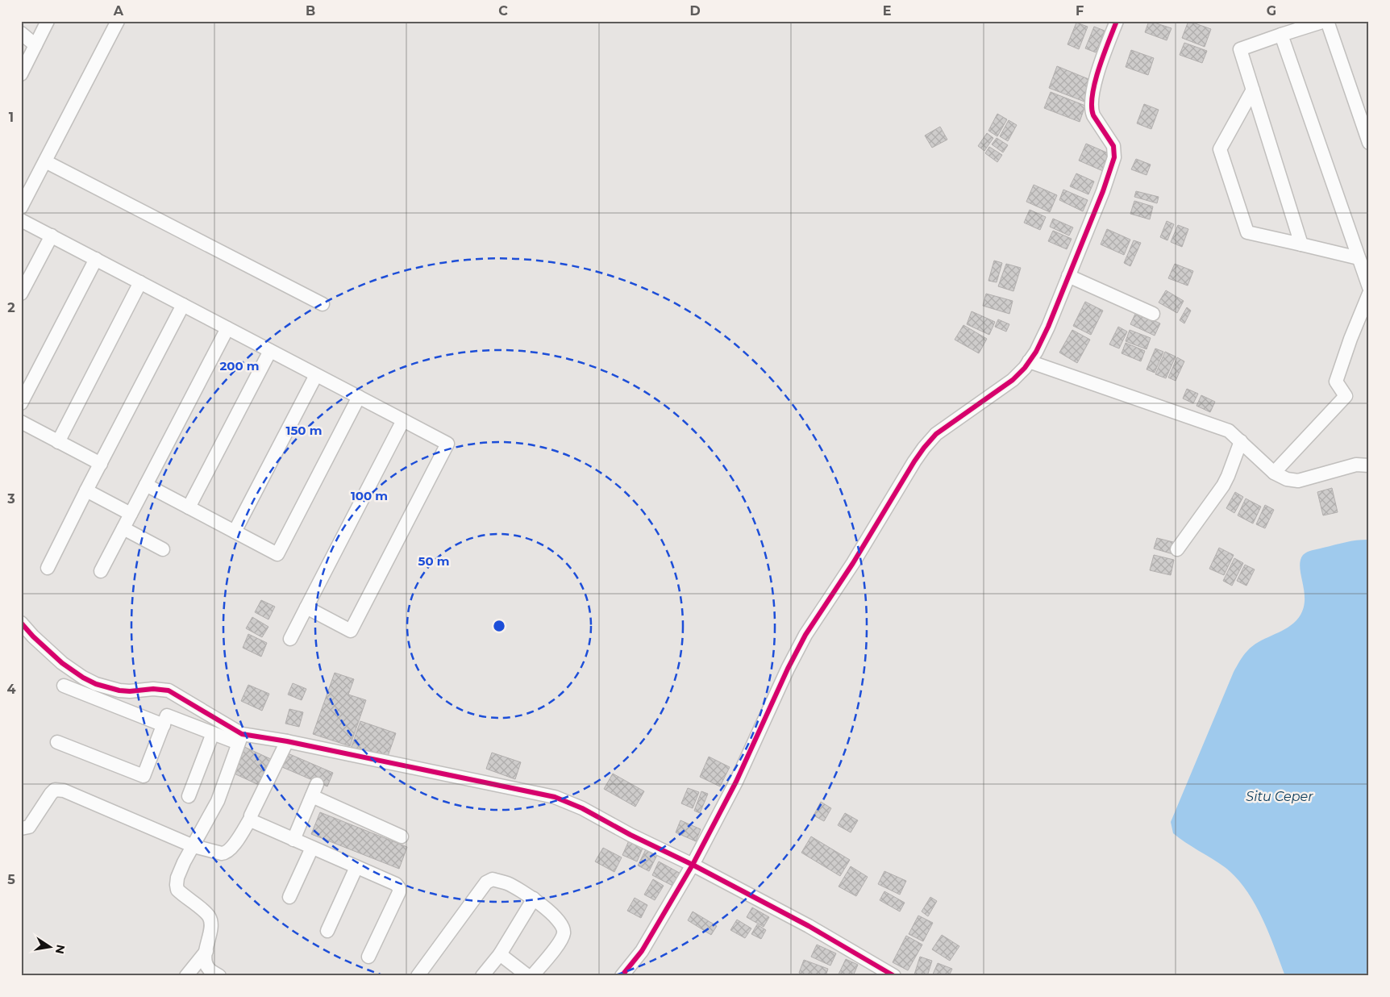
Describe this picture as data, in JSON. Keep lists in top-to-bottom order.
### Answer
{
  "water": ["Situ Ceper"],
  "north": "right",
  "grid": {
    "columns": [
      "A",
      "B",
      "C",
      "D",
      "E",
      "F",
      "G"
    ],
    "rows": [
      "1",
      "2",
      "3",
      "4",
      "5"
    ]
  },
  "rings": [
    "200 m",
    "150 m",
    "100 m",
    "50 m"
  ]
}
